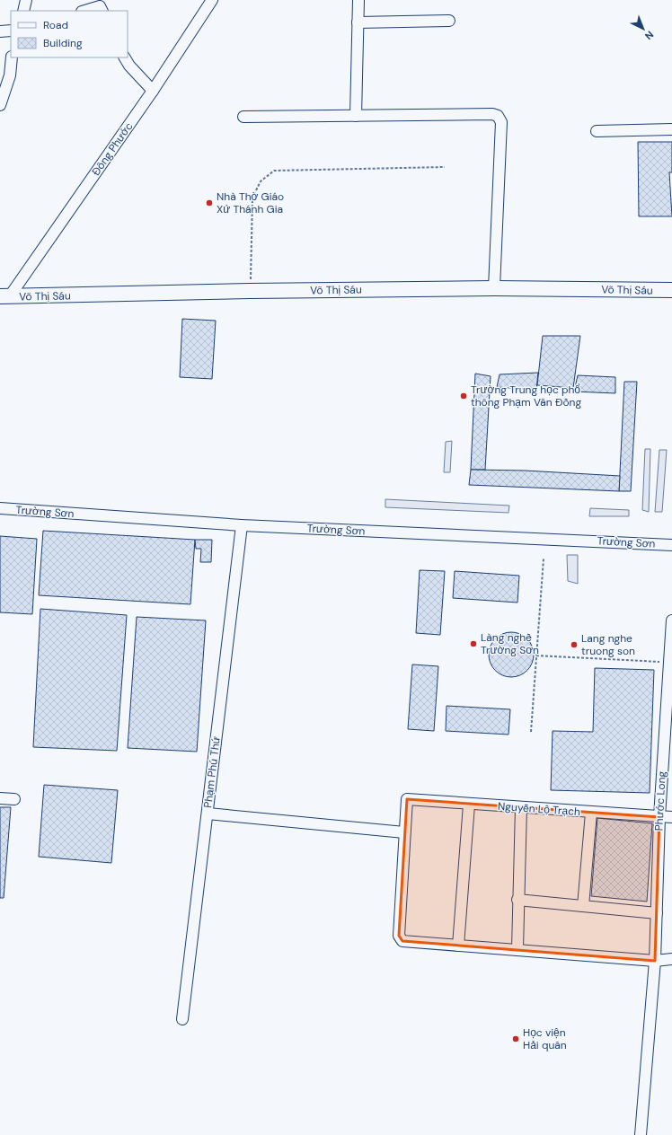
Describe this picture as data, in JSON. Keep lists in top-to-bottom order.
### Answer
{
  "streets": {
    "main road": ["Võ Thị Sáu"],
    "street": [
      "Đông Phước",
      "Trường Sơn",
      "Phạm Phú Thứ",
      "Phước Long",
      "Nguyễn Lộ Trạch"
    ]
  },
  "crossings": [
    ["Đông Phước", "Võ Thị Sáu"],
    ["Trường Sơn", "Phạm Phú Thứ"],
    ["Phước Long", "Nguyễn Lộ Trạch"]
  ],
  "places": [
    "Nhà Thờ Giáo Xứ Thánh Gia",
    "Trường Trung học phổ thông Phạm Văn Đồng",
    "Làng nghề Trường Sơn",
    "Lang nghe truong son",
    "Học viện Hải quân"
  ],
  "legend": ["Road", "Building"],
  "north": "bottom right"
}
